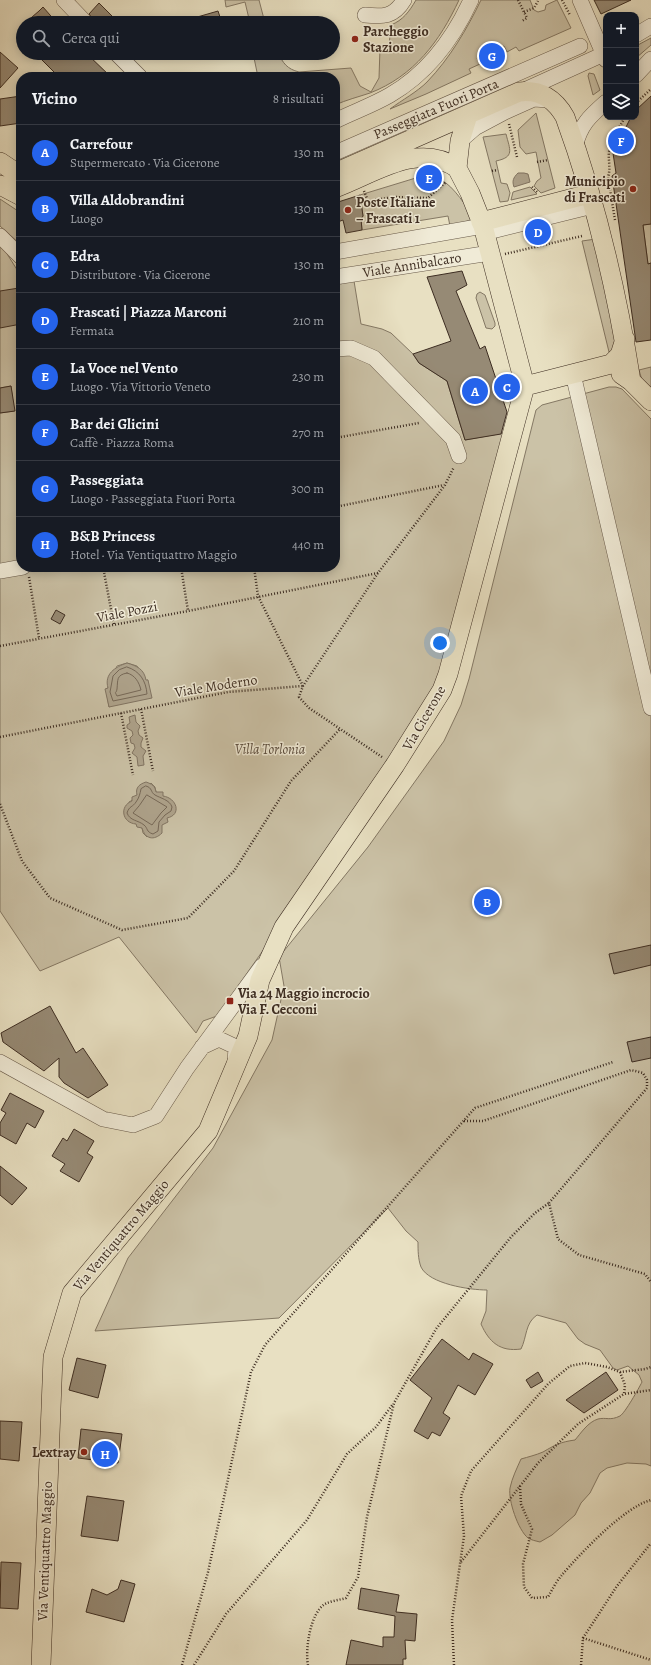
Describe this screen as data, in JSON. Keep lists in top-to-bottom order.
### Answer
{
  "streets": {
    "main road": ["Via Cicerone", "Via Ventiquattro Maggio"],
    "street": ["Passeggiata Fuori Porta", "Viale Annibalcaro"],
    "path": ["Viale Pozzi", "Viale Moderno"]
  },
  "crossings": [
    ["Via Cicerone", "Via Ventiquattro Maggio"]
  ],
  "parks": ["Villa Torlonia"],
  "places": {
    "other": [
      "Parcheggio Stazione",
      "Municipio di Frascati",
      "Poste Italiane – Frascati 1",
      "Lextray"
    ],
    "transit": ["Via 24 Maggio incrocio Via F. Cecconi"]
  },
  "page": {
    "map_buttons": ["+", "−"],
    "search": "Cerca qui",
    "pins": [
      "G",
      "F",
      "E",
      "D",
      "C",
      "A",
      "B",
      "H"
    ],
    "heading": ["Vicino", "8 risultati"],
    "list": [
      {
        "mark": "A",
        "name": "Carrefour",
        "note": "Supermercato · Via Cicerone",
        "value": "130 m"
      },
      {
        "mark": "B",
        "name": "Villa Aldobrandini",
        "note": "Luogo",
        "value": "130 m"
      },
      {
        "mark": "C",
        "name": "Edra",
        "note": "Distributore · Via Cicerone",
        "value": "130 m"
      },
      {
        "mark": "D",
        "name": "Frascati | Piazza Marconi",
        "note": "Fermata",
        "value": "210 m"
      },
      {
        "mark": "E",
        "name": "La Voce nel Vento",
        "note": "Luogo · Via Vittorio Veneto",
        "value": "230 m"
      },
      {
        "mark": "F",
        "name": "Bar dei Glicini",
        "note": "Caffè · Piazza Roma",
        "value": "270 m"
      },
      {
        "mark": "G",
        "name": "Passeggiata",
        "note": "Luogo · Passeggiata Fuori Porta",
        "value": "300 m"
      },
      {
        "mark": "H",
        "name": "B&B Princess",
        "note": "Hotel · Via Ventiquattro Maggio",
        "value": "440 m"
      }
    ]
  }
}
